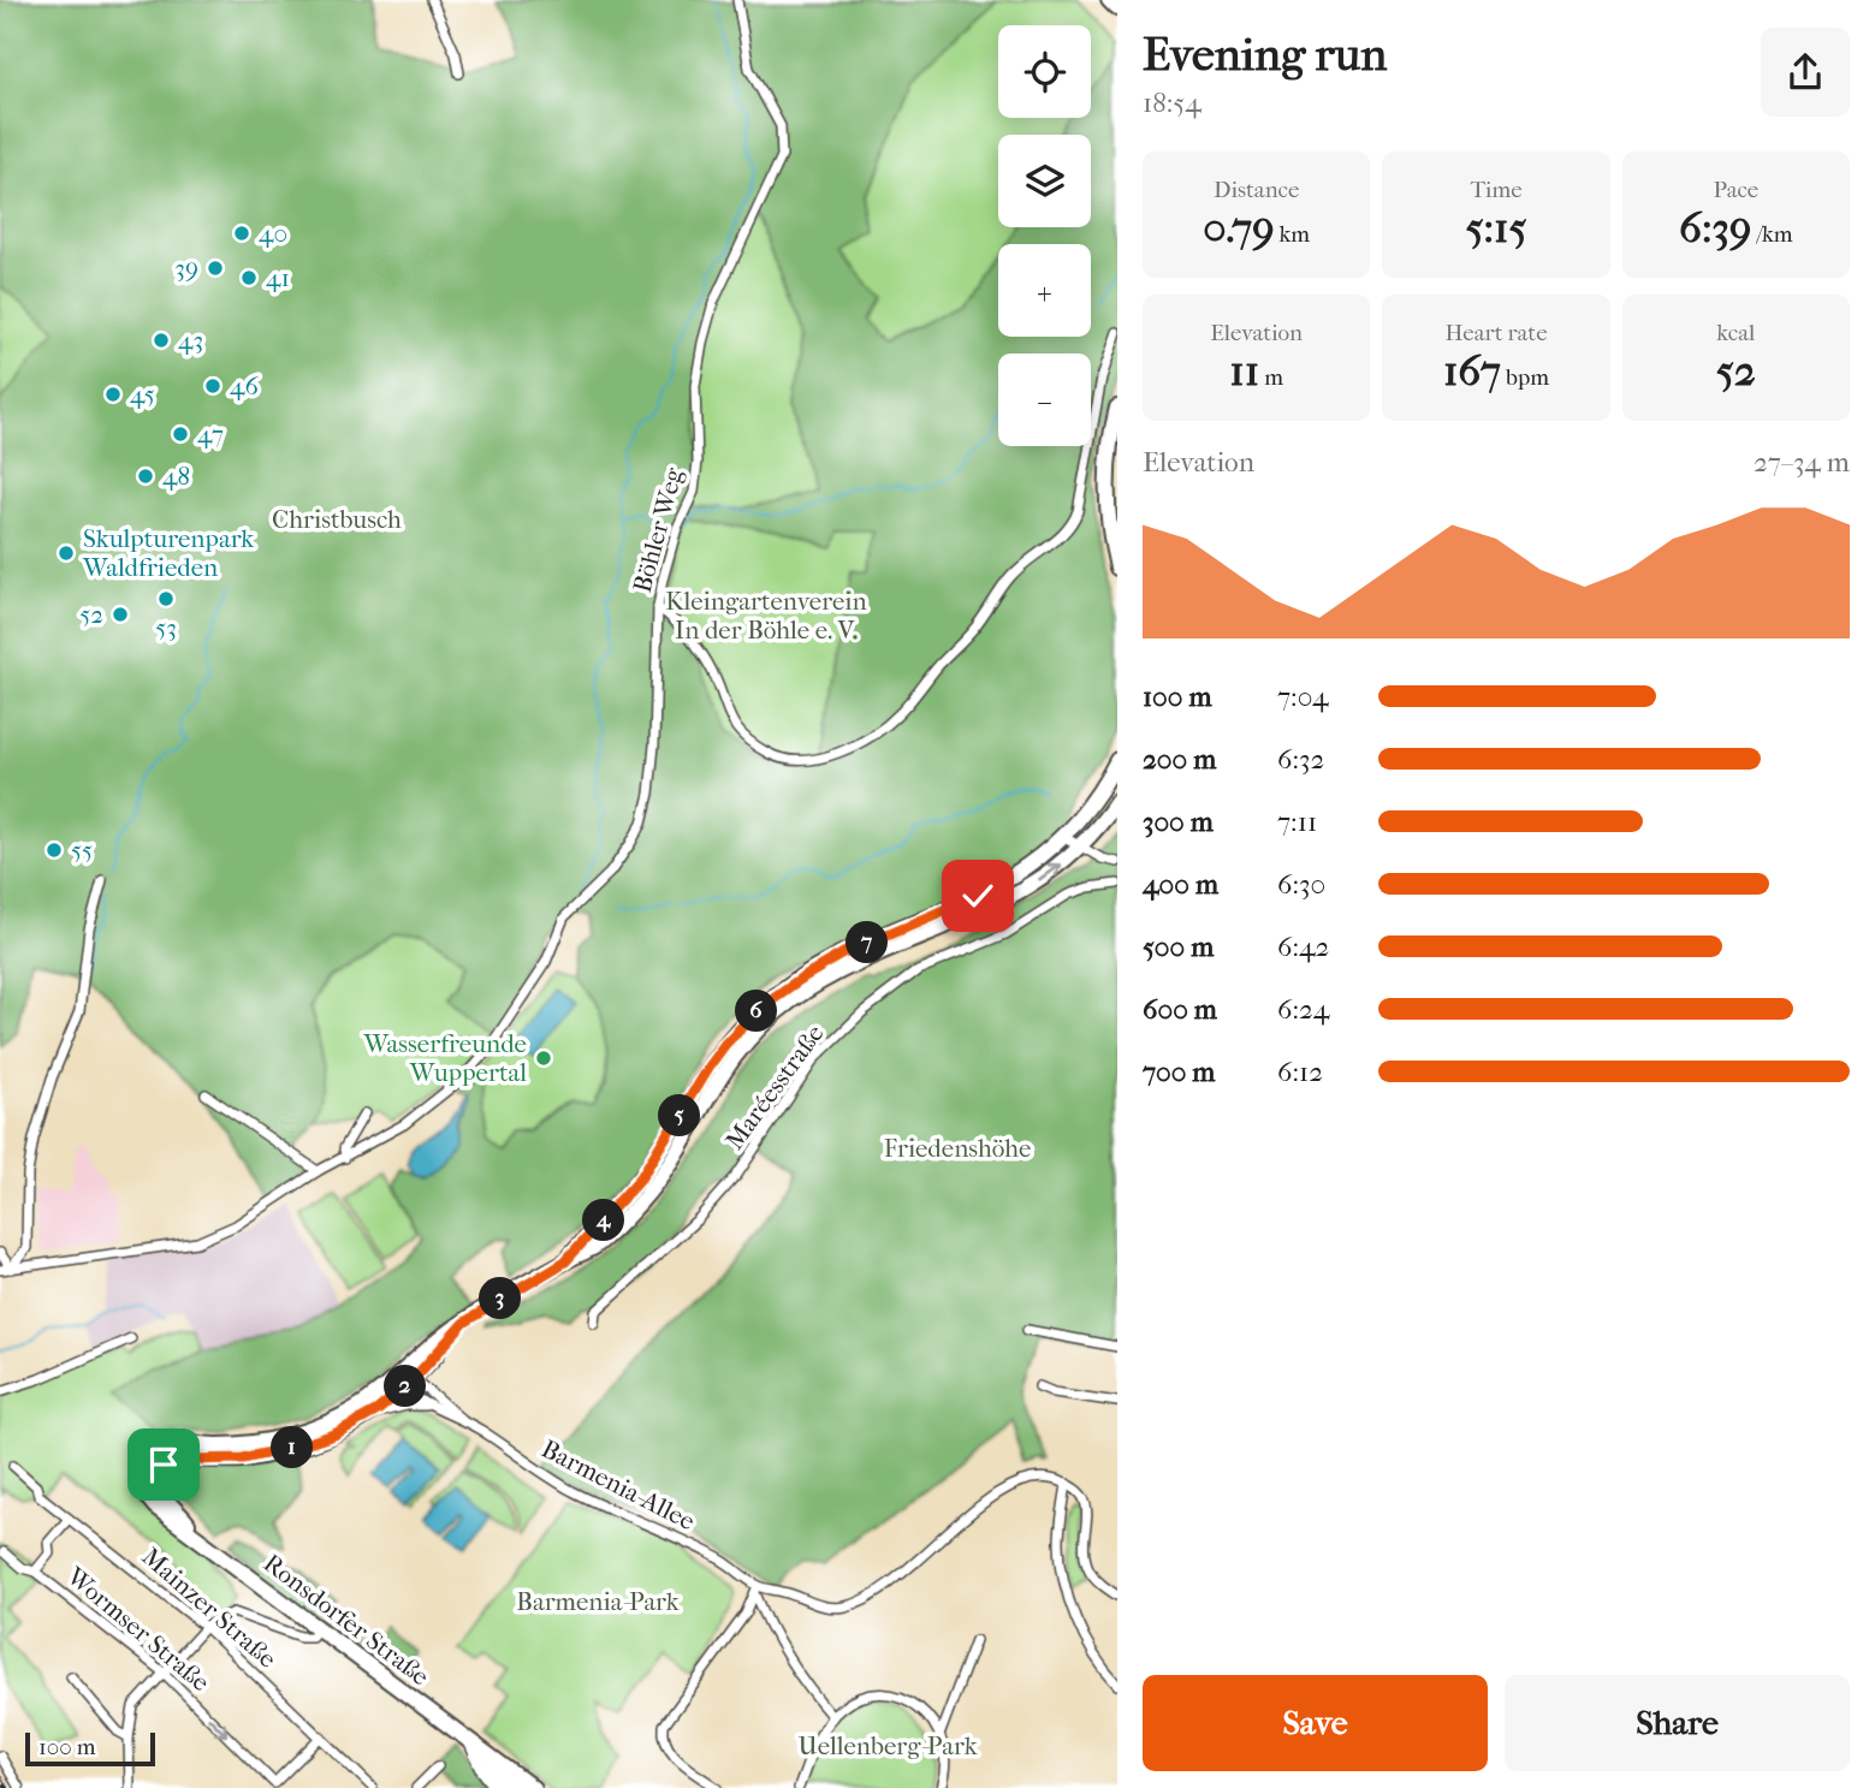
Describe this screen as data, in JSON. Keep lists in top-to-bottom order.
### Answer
{
  "streets": {
    "main road": ["Ronsdorfer Straße"],
    "street": [
      "Böhler Weg",
      "Maréesstraße",
      "Barmenia-Allee",
      "Mainzer Straße",
      "Wormser Straße"
    ]
  },
  "crossings": [
    ["Barmenia-Allee", "Ronsdorfer Straße"],
    ["Mainzer Straße", "Wormser Straße"]
  ],
  "parks": [
    "Christbusch",
    "Kleingartenverein In der Böhle e. V.",
    "Friedenshöhe",
    "Barmenia-Park",
    "Uellenberg-Park"
  ],
  "places": [
    "40",
    "39",
    "41",
    "43",
    "46",
    "45",
    "47",
    "48",
    "Skulpturenpark Waldfrieden",
    "53",
    "52",
    "55",
    "Wasserfreunde Wuppertal"
  ],
  "scale_bar": "100 m",
  "page": {
    "heading": ["Evening run", "18:54"],
    "map_buttons": ["+", "−"],
    "stats": [
      ["Distance", "0.79 km"],
      ["Time", "5:15"],
      ["Pace", "6:39 /km"],
      ["Elevation", "11 m"],
      ["Heart rate", "167 bpm"],
      ["kcal", "52"]
    ],
    "chart": ["Elevation", "27–34 m"],
    "list": [
      {
        "name": "100 m",
        "note": "7:04"
      },
      {
        "name": "200 m",
        "note": "6:32"
      },
      {
        "name": "300 m",
        "note": "7:11"
      },
      {
        "name": "400 m",
        "note": "6:30"
      },
      {
        "name": "500 m",
        "note": "6:42"
      },
      {
        "name": "600 m",
        "note": "6:24"
      },
      {
        "name": "700 m",
        "note": "6:12"
      }
    ],
    "pins": [
      "7",
      "6",
      "5",
      "4",
      "3",
      "2",
      "1"
    ],
    "buttons": ["Save", "Share"],
    "scale": "100 m"
  }
}
